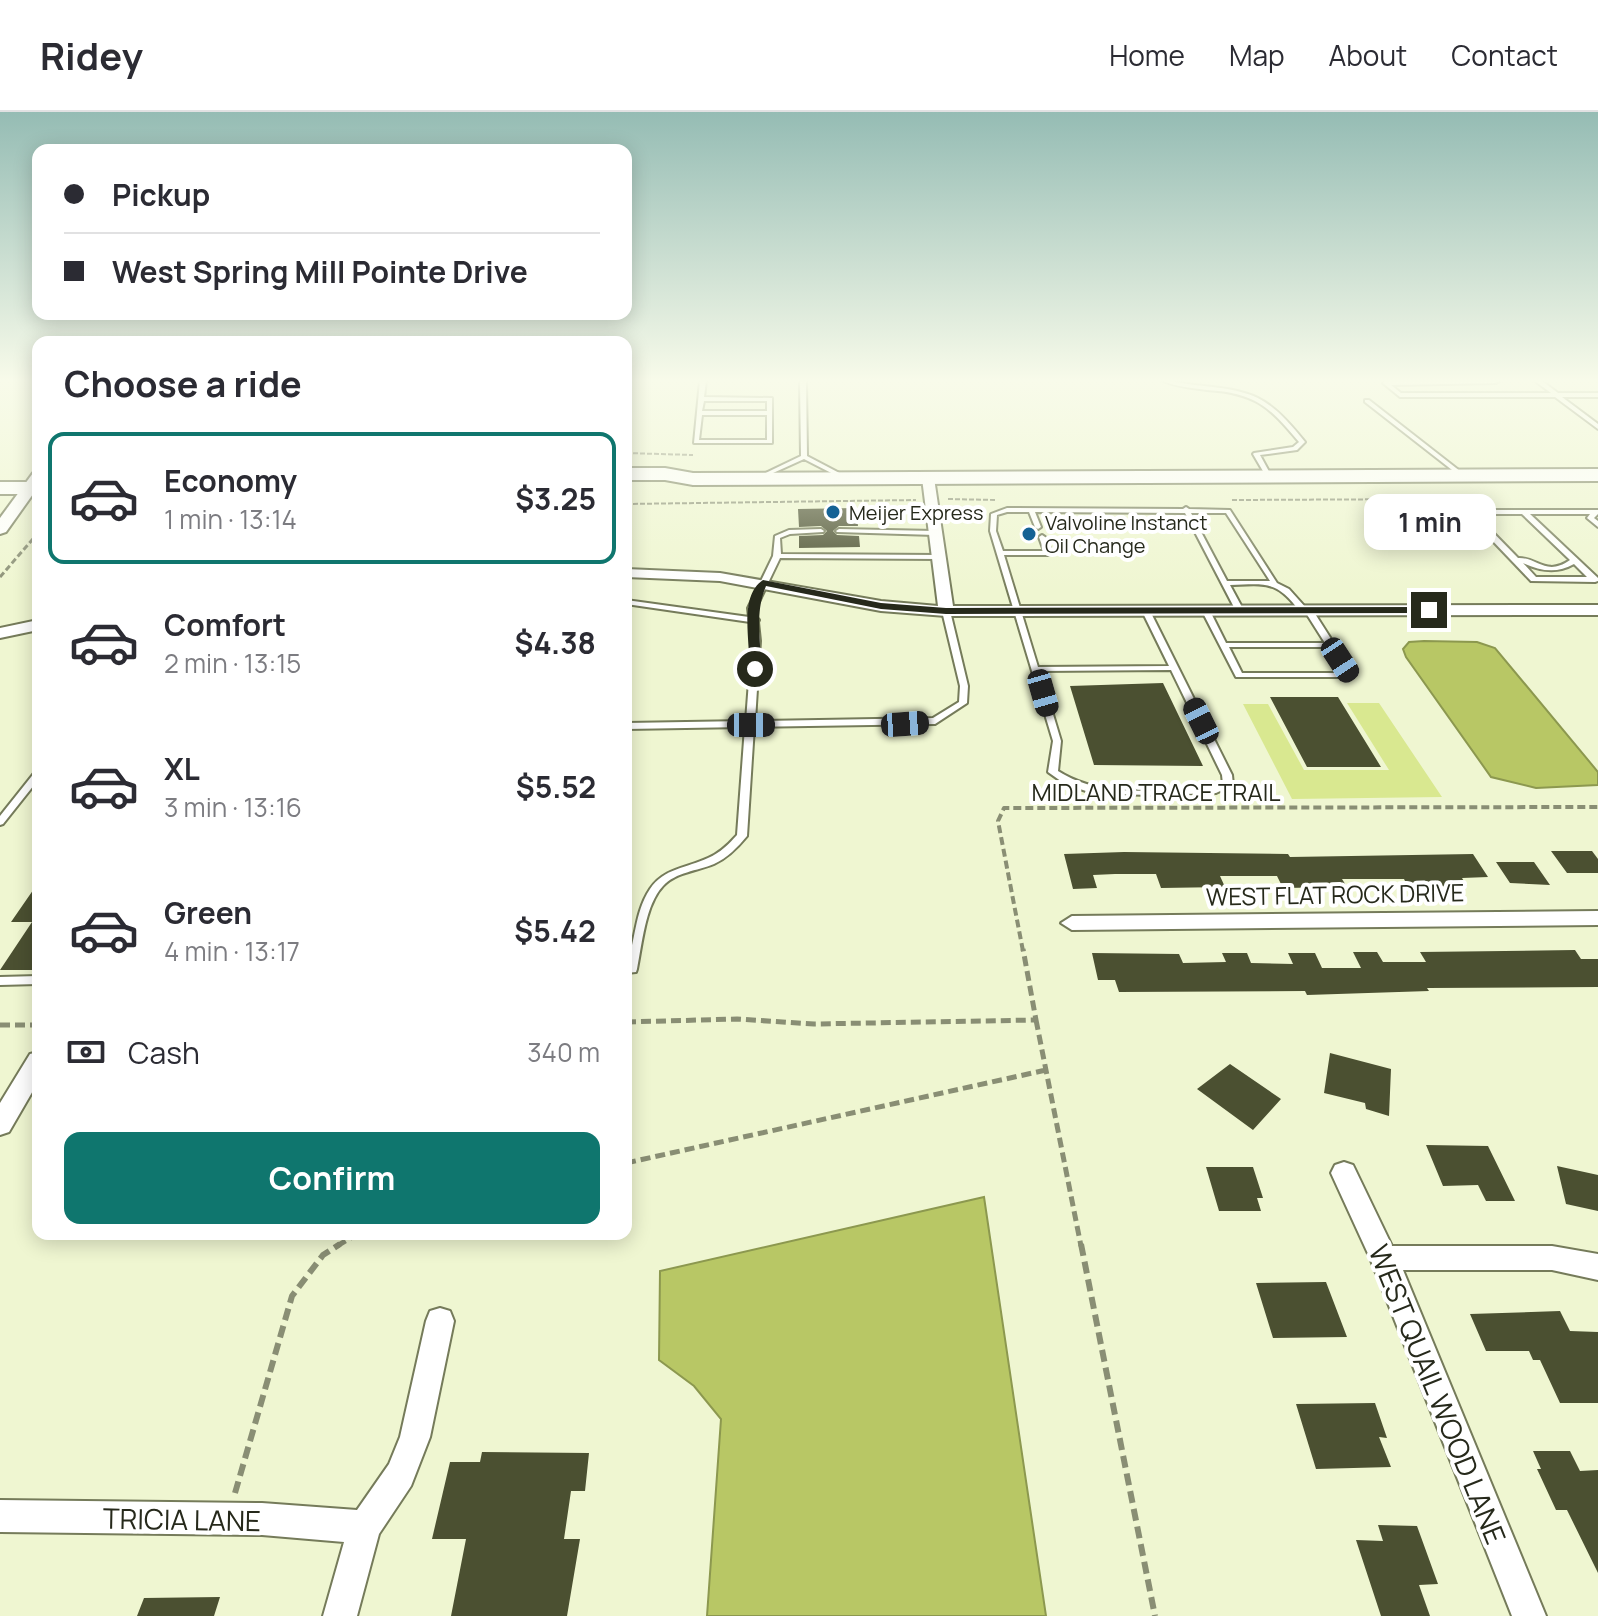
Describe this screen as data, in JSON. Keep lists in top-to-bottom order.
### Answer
{
  "streets": {
    "street": ["WEST FLAT ROCK DRIVE", "WEST QUAIL WOOD LANE", "TRICIA LANE"],
    "path": ["MIDLAND TRACE TRAIL"]
  },
  "places": ["Meijer Express", "Valvoline Instanct Oil Change"],
  "page": {
    "header": "Ridey",
    "nav": [
      "Home",
      "Map",
      "About",
      "Contact"
    ],
    "banner": ["Pickup", "West Spring Mill Pointe Drive"],
    "heading": "Choose a ride",
    "list": [
      {
        "name": "Economy",
        "note": "1 min · 13:14",
        "value": "$3.25"
      },
      {
        "name": "Comfort",
        "note": "2 min · 13:15",
        "value": "$4.38"
      },
      {
        "name": "XL",
        "note": "3 min · 13:16",
        "value": "$5.52"
      },
      {
        "name": "Green",
        "note": "4 min · 13:17",
        "value": "$5.42"
      }
    ],
    "bubble": "1 min",
    "pay": ["Cash", "340 m"],
    "buttons": "Confirm"
  }
}
